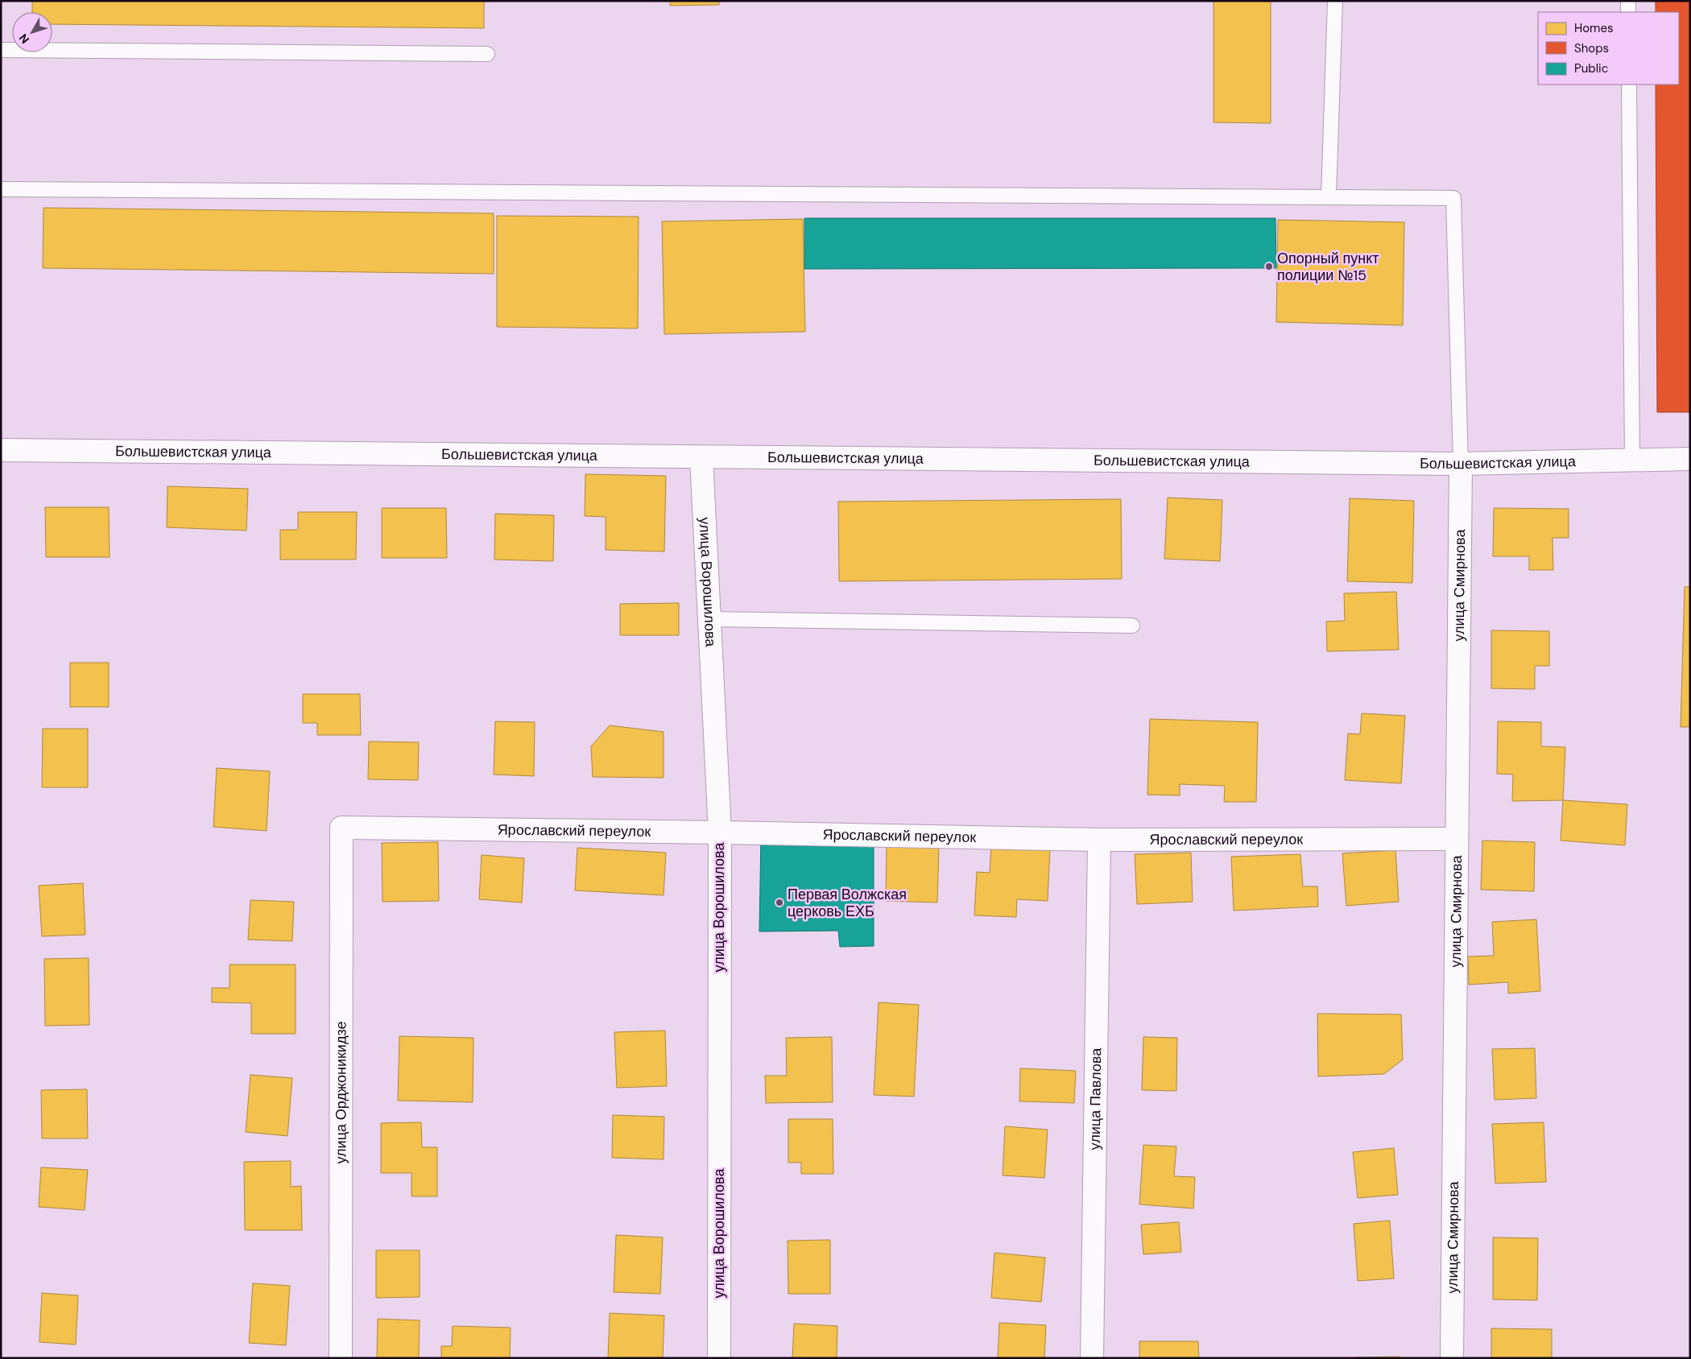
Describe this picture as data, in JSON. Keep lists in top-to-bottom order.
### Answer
{
  "streets": {
    "street": [
      "Большевистская улица",
      "улица Ворошилова",
      "улица Смирнова",
      "Ярославский переулок",
      "улица Орджоникидзе",
      "улица Павлова"
    ]
  },
  "crossings": [
    ["Большевистская улица", "улица Ворошилова"],
    ["Большевистская улица", "улица Смирнова"],
    ["улица Ворошилова", "Ярославский переулок"],
    ["улица Смирнова", "Ярославский переулок"],
    ["Ярославский переулок", "улица Орджоникидзе"],
    ["Ярославский переулок", "улица Павлова"]
  ],
  "places": ["Опорный пункт полиции №15", "Первая Волжская церковь ЕХБ"],
  "legend": ["Homes", "Shops", "Public"],
  "north": "bottom left"
}
